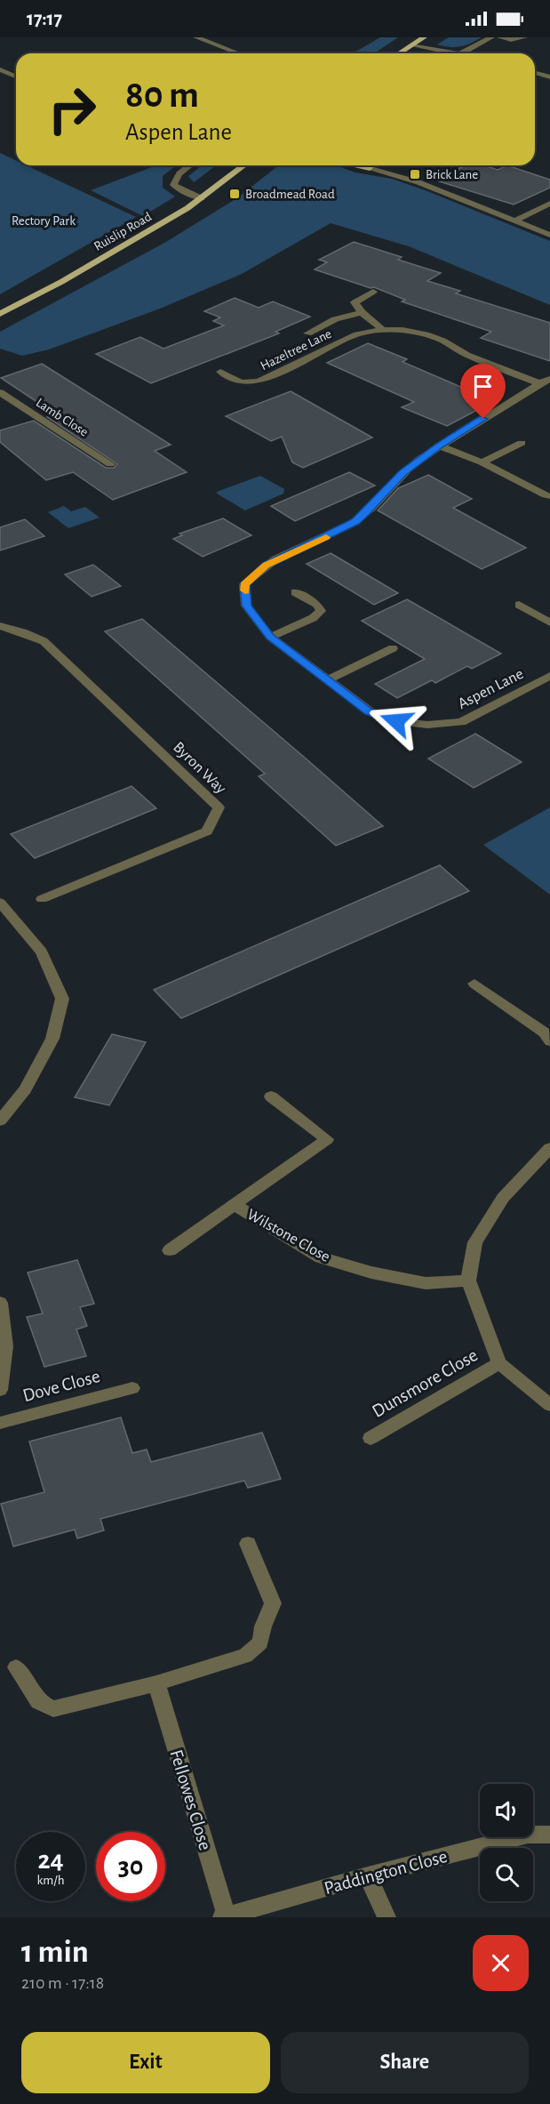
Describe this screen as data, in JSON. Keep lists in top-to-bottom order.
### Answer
{
  "streets": {
    "main road": ["Ruislip Road"],
    "street": [
      "Hazeltree Lane",
      "Lamb Close",
      "Aspen Lane",
      "Byron Way",
      "Wilstone Close",
      "Dunsmore Close",
      "Dove Close",
      "Fellowes Close",
      "Paddington Close"
    ]
  },
  "crossings": [
    ["Hazeltree Lane", "Aspen Lane"],
    ["Fellowes Close", "Paddington Close"]
  ],
  "parks": ["Rectory Park"],
  "places": {
    "transit": ["Brick Lane", "Broadmead Road"]
  },
  "page": {
    "status": "17:17",
    "turn": ["80 m", "Aspen Lane"],
    "speed": "24 km/h",
    "limit": "30",
    "heading": ["1 min", "210 m · 17:18"],
    "buttons": ["Exit", "Share"]
  }
}
